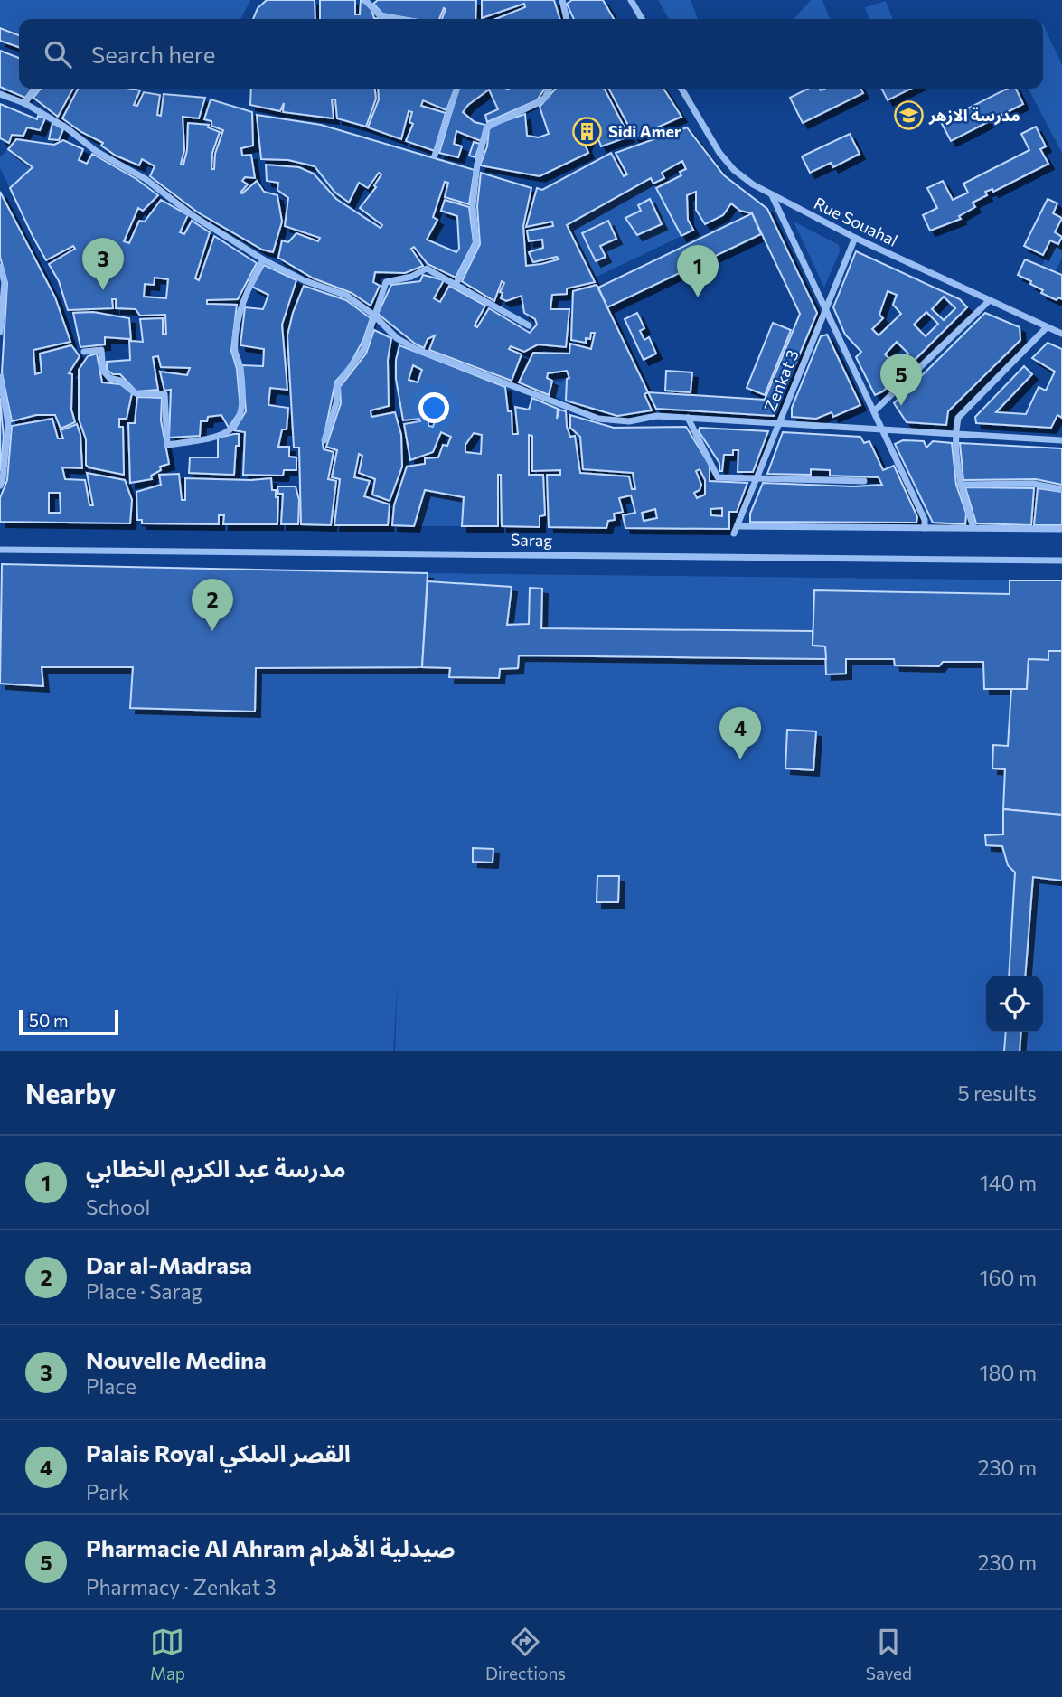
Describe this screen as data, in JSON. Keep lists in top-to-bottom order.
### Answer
{
  "streets": {
    "street": ["Rue Souahal", "Zenkat 3", "Sarag"]
  },
  "crossings": [
    ["Rue Souahal", "Zenkat 3"]
  ],
  "places": {
    "school or university": ["مدرسة الازهر"],
    "building": ["Sidi Amer"]
  },
  "scale_bar": "50 m",
  "page": {
    "search": "Search here",
    "pins": [
      "3",
      "1",
      "5",
      "2",
      "4"
    ],
    "scale": "50 m",
    "heading": ["Nearby", "5 results"],
    "list": [
      {
        "mark": "1",
        "name": "مدرسة عبد الكريم الخطابي",
        "note": "School",
        "value": "140 m"
      },
      {
        "mark": "2",
        "name": "Dar al-Madrasa",
        "note": "Place · Sarag",
        "value": "160 m"
      },
      {
        "mark": "3",
        "name": "Nouvelle Medina",
        "note": "Place",
        "value": "180 m"
      },
      {
        "mark": "4",
        "name": "Palais Royal القصر الملكي",
        "note": "Park",
        "value": "230 m"
      },
      {
        "mark": "5",
        "name": "Pharmacie Al Ahram صيدلية الأهرام",
        "note": "Pharmacy · Zenkat 3",
        "value": "230 m"
      }
    ],
    "nav": ["Map", "Directions", "Saved"]
  }
}
